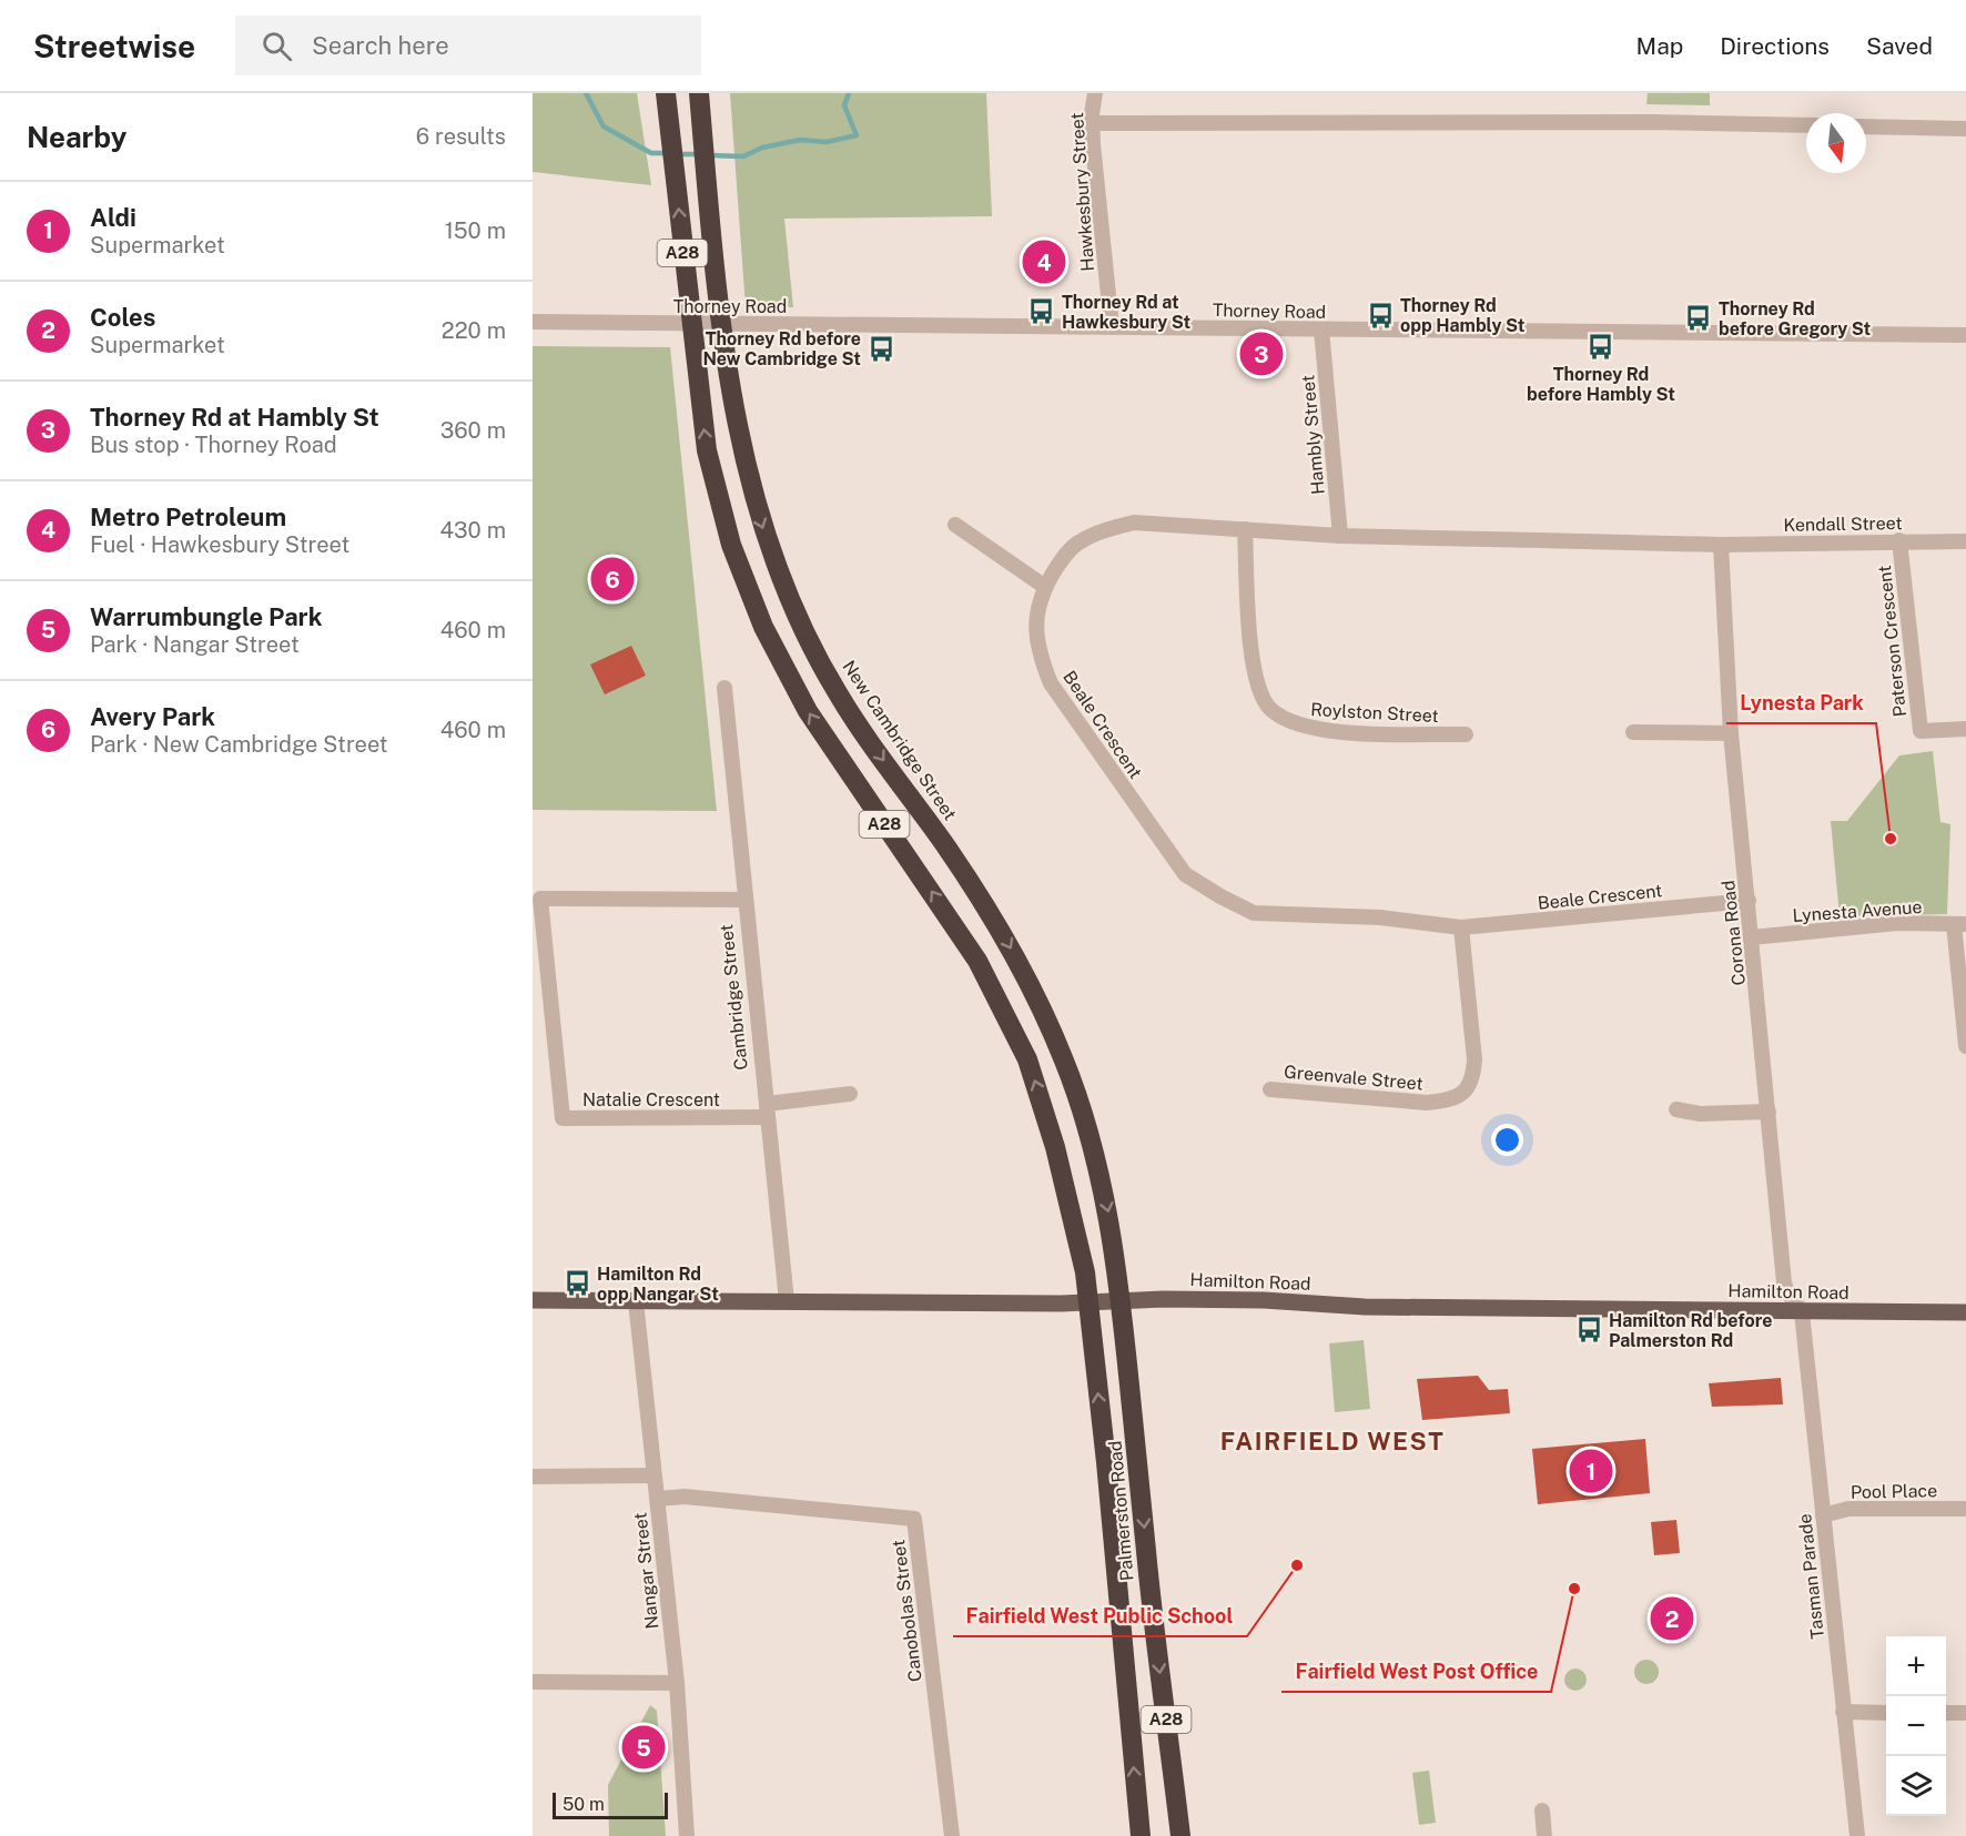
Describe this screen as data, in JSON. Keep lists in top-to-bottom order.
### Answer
{
  "streets": {
    "highway": ["A28", "New Cambridge Street", "Palmerston Road"],
    "main road": ["Hamilton Road"],
    "street": [
      "Hawkesbury Street",
      "Thorney Road",
      "Hambly Street",
      "Kendall Street",
      "Paterson Crescent",
      "Roylston Street",
      "Beale Crescent",
      "Lynesta Avenue",
      "Corona Road",
      "Cambridge Street",
      "Greenvale Street",
      "Natalie Crescent",
      "Pool Place",
      "Nangar Street",
      "Tasman Parade",
      "Canobolas Street"
    ]
  },
  "crossings": [
    ["Hawkesbury Street", "Thorney Road"],
    ["A28", "Thorney Road"],
    ["A28", "Hamilton Road"],
    ["A28", "Palmerston Road"],
    ["Thorney Road", "Hambly Street"],
    ["Thorney Road", "New Cambridge Street"],
    ["Hambly Street", "Beale Crescent"],
    ["Kendall Street", "Paterson Crescent"],
    ["Kendall Street", "Beale Crescent"],
    ["Kendall Street", "Corona Road"],
    ["Roylston Street", "Beale Crescent"],
    ["Beale Crescent", "Corona Road"],
    ["Beale Crescent", "Greenvale Street"],
    ["New Cambridge Street", "Hamilton Road"],
    ["New Cambridge Street", "Palmerston Road"],
    ["Lynesta Avenue", "Corona Road"],
    ["Corona Road", "Hamilton Road"],
    ["Corona Road", "Tasman Parade"],
    ["Cambridge Street", "Natalie Crescent"],
    ["Cambridge Street", "Hamilton Road"],
    ["Hamilton Road", "Palmerston Road"],
    ["Hamilton Road", "Nangar Street"],
    ["Hamilton Road", "Tasman Parade"],
    ["Pool Place", "Tasman Parade"],
    ["Nangar Street", "Canobolas Street"]
  ],
  "districts": ["FAIRFIELD WEST"],
  "places": {
    "bus stop": [
      "Thorney Rd at Hawkesbury St",
      "Thorney Rd opp Hambly St",
      "Thorney Rd before Gregory St",
      "Thorney Rd before Hambly St",
      "Thorney Rd before New Cambridge St",
      "Hamilton Rd opp Nangar St",
      "Hamilton Rd before Palmerston Rd"
    ],
    "other": ["Lynesta Park", "Fairfield West Public School", "Fairfield West Post Office"]
  },
  "scale_bar": "50 m",
  "north": "bottom",
  "page": {
    "header": "Streetwise",
    "search": "Search here",
    "nav": ["Map", "Directions", "Saved"],
    "heading": ["Nearby", "6 results"],
    "list": [
      {
        "mark": "1",
        "name": "Aldi",
        "note": "Supermarket",
        "value": "150 m"
      },
      {
        "mark": "2",
        "name": "Coles",
        "note": "Supermarket",
        "value": "220 m"
      },
      {
        "mark": "3",
        "name": "Thorney Rd at Hambly St",
        "note": "Bus stop · Thorney Road",
        "value": "360 m"
      },
      {
        "mark": "4",
        "name": "Metro Petroleum",
        "note": "Fuel · Hawkesbury Street",
        "value": "430 m"
      },
      {
        "mark": "5",
        "name": "Warrumbungle Park",
        "note": "Park · Nangar Street",
        "value": "460 m"
      },
      {
        "mark": "6",
        "name": "Avery Park",
        "note": "Park · New Cambridge Street",
        "value": "460 m"
      }
    ],
    "pins": [
      "4",
      "3",
      "6",
      "1",
      "2",
      "5"
    ],
    "map_buttons": ["+", "−"],
    "scale": "50 m"
  }
}
